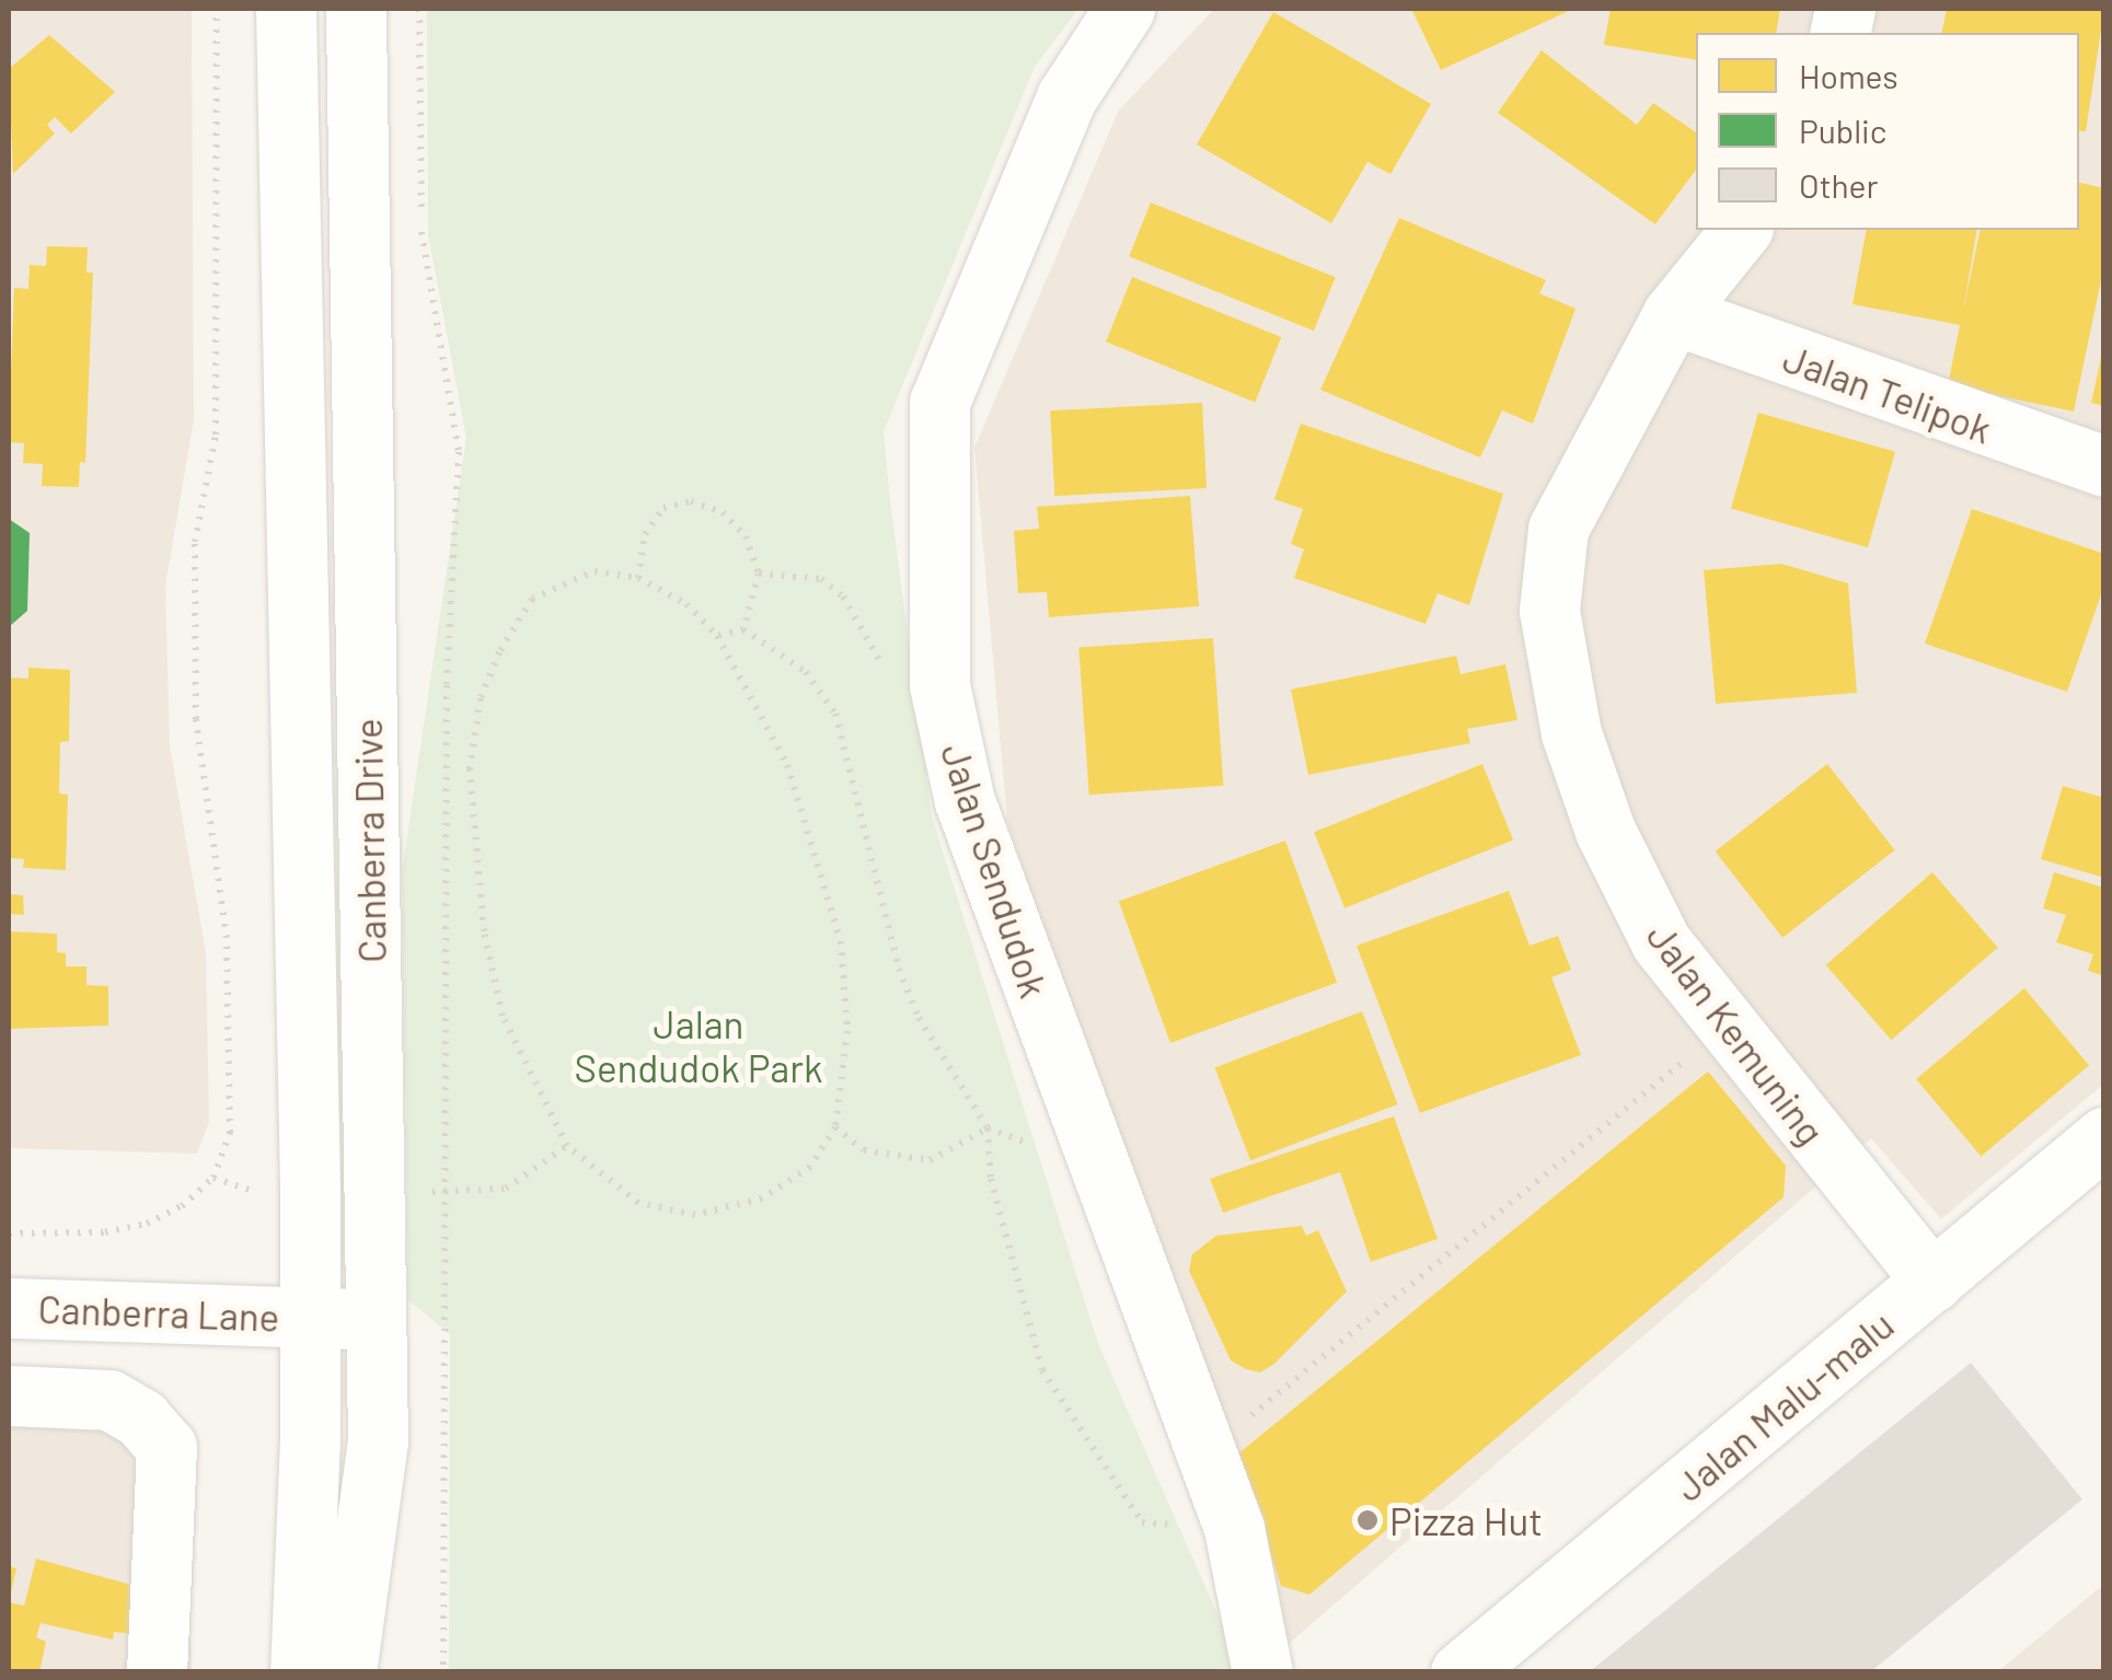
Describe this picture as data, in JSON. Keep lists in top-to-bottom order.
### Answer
{
  "streets": {
    "street": [
      "Jalan Telipok",
      "Canberra Drive",
      "Jalan Sendudok",
      "Jalan Kemuning",
      "Canberra Lane",
      "Jalan Malu-malu"
    ]
  },
  "crossings": [
    ["Jalan Telipok", "Jalan Kemuning"],
    ["Canberra Drive", "Canberra Lane"],
    ["Jalan Kemuning", "Jalan Malu-malu"]
  ],
  "parks": ["Jalan Sendudok Park"],
  "places": ["Pizza Hut"],
  "legend": ["Homes", "Public", "Other"]
}
